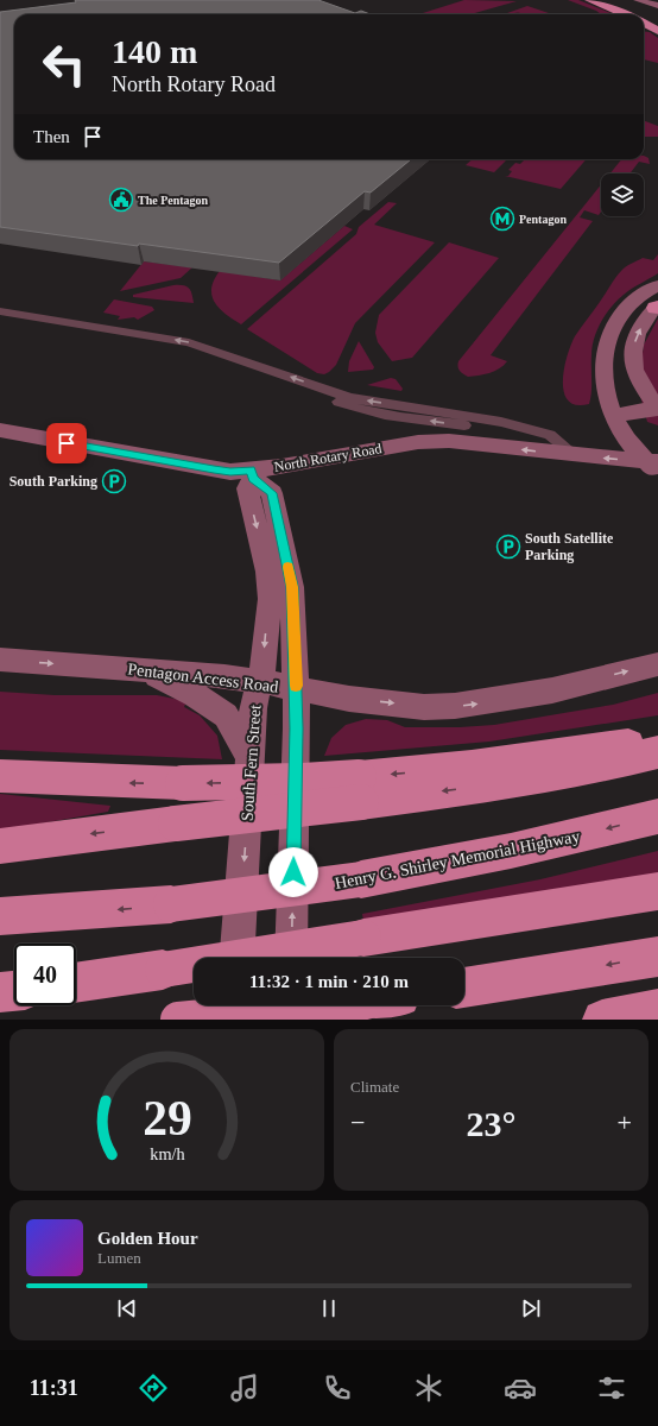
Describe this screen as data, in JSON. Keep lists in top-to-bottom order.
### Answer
{
  "streets": {
    "highway": ["Henry G. Shirley Memorial Highway"],
    "street": ["North Rotary Road", "Pentagon Access Road", "South Fern Street"]
  },
  "crossings": [
    ["North Rotary Road", "South Fern Street"],
    ["Pentagon Access Road", "South Fern Street"]
  ],
  "one_way": ["Pentagon Access Road"],
  "places": {
    "public building": ["The Pentagon"],
    "metro station": ["Pentagon"],
    "parking": ["South Parking", "South Satellite Parking"]
  },
  "page": {
    "turn": ["140 m", "North Rotary Road"],
    "then": "Then",
    "limit": "40",
    "trip": "11:32 · 1 min · 210 m",
    "tile": "Climate",
    "heat": ["−", "23°", "+"],
    "song": ["Golden Hour", "Lumen"],
    "tabs": "11:31",
    "gauge": ["29", "km/h"]
  }
}
